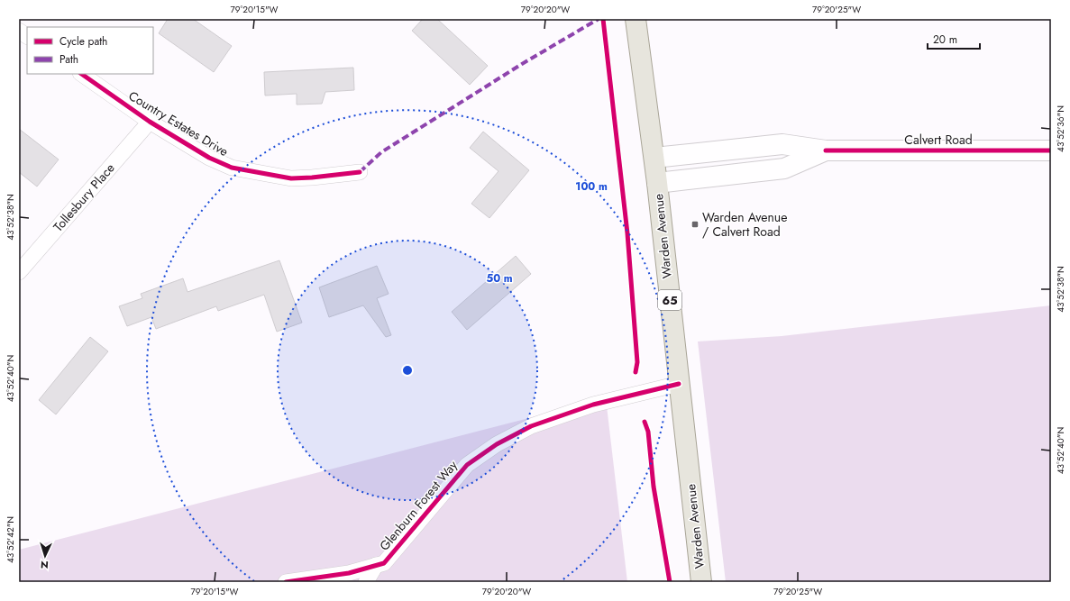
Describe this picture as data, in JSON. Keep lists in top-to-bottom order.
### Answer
{
  "streets": {
    "main road": ["Warden Avenue", "65"],
    "street": [
      "Country Estates Drive",
      "Calvert Road",
      "Tollesbury Place",
      "Glenburn Forest Way"
    ]
  },
  "crossings": [
    ["Country Estates Drive", "Tollesbury Place"],
    ["Calvert Road", "Warden Avenue"],
    ["Warden Avenue", "Glenburn Forest Way"]
  ],
  "places": {
    "transit": ["Warden Avenue / Calvert Road"]
  },
  "legend": ["Cycle path", "Path"],
  "scale_bar": "20 m",
  "north": "bottom",
  "coordinates": [
    "79°20'15\"W",
    "79°20'20\"W",
    "79°20'25\"W",
    "43°52'36\"N",
    "43°52'38\"N",
    "43°52'40\"N",
    "43°52'42\"N"
  ],
  "rings": ["100 m", "50 m"]
}
